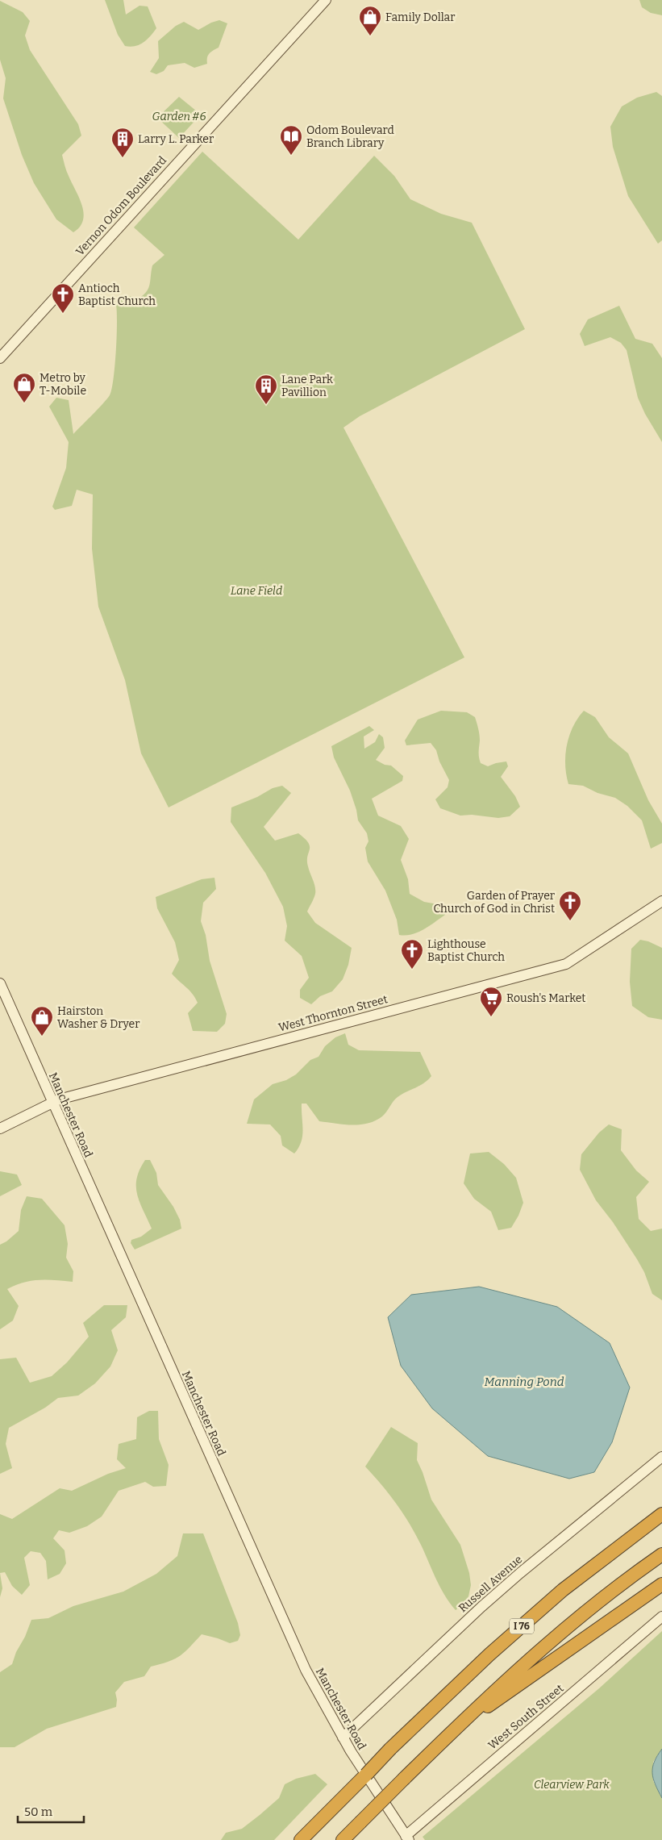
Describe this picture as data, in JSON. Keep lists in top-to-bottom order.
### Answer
{
  "streets": {
    "highway": ["I 76"],
    "main road": [
      "Vernon Odom Boulevard",
      "West Thornton Street",
      "Manchester Road",
      "Russell Avenue",
      "West South Street"
    ]
  },
  "crossings": [
    ["West Thornton Street", "Manchester Road"],
    ["Manchester Road", "Russell Avenue"],
    ["Manchester Road", "West South Street"]
  ],
  "water": ["Manning Pond"],
  "parks": ["Garden #6", "Lane Field", "Clearview Park"],
  "places": {
    "shop": ["Family Dollar", "Metro by T-Mobile", "Hairston Washer & Dryer"],
    "library": ["Odom Boulevard Branch Library"],
    "building": ["Larry L. Parker", "Lane Park Pavillion"],
    "church": ["Antioch Baptist Church", "Garden of Prayer Church of God in Christ", "Lighthouse Baptist Church"],
    "supermarket": ["Roush's Market"]
  },
  "scale_bar": "50 m"
}
